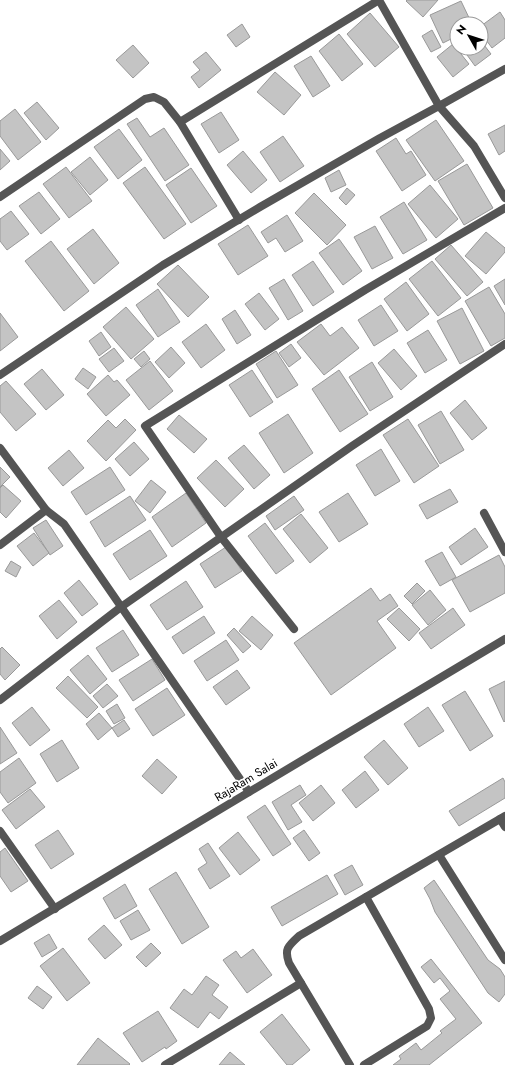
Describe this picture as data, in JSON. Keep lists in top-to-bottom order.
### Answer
{
  "streets": {
    "street": ["RajaRam Salai"]
  },
  "north": "top left"
}
